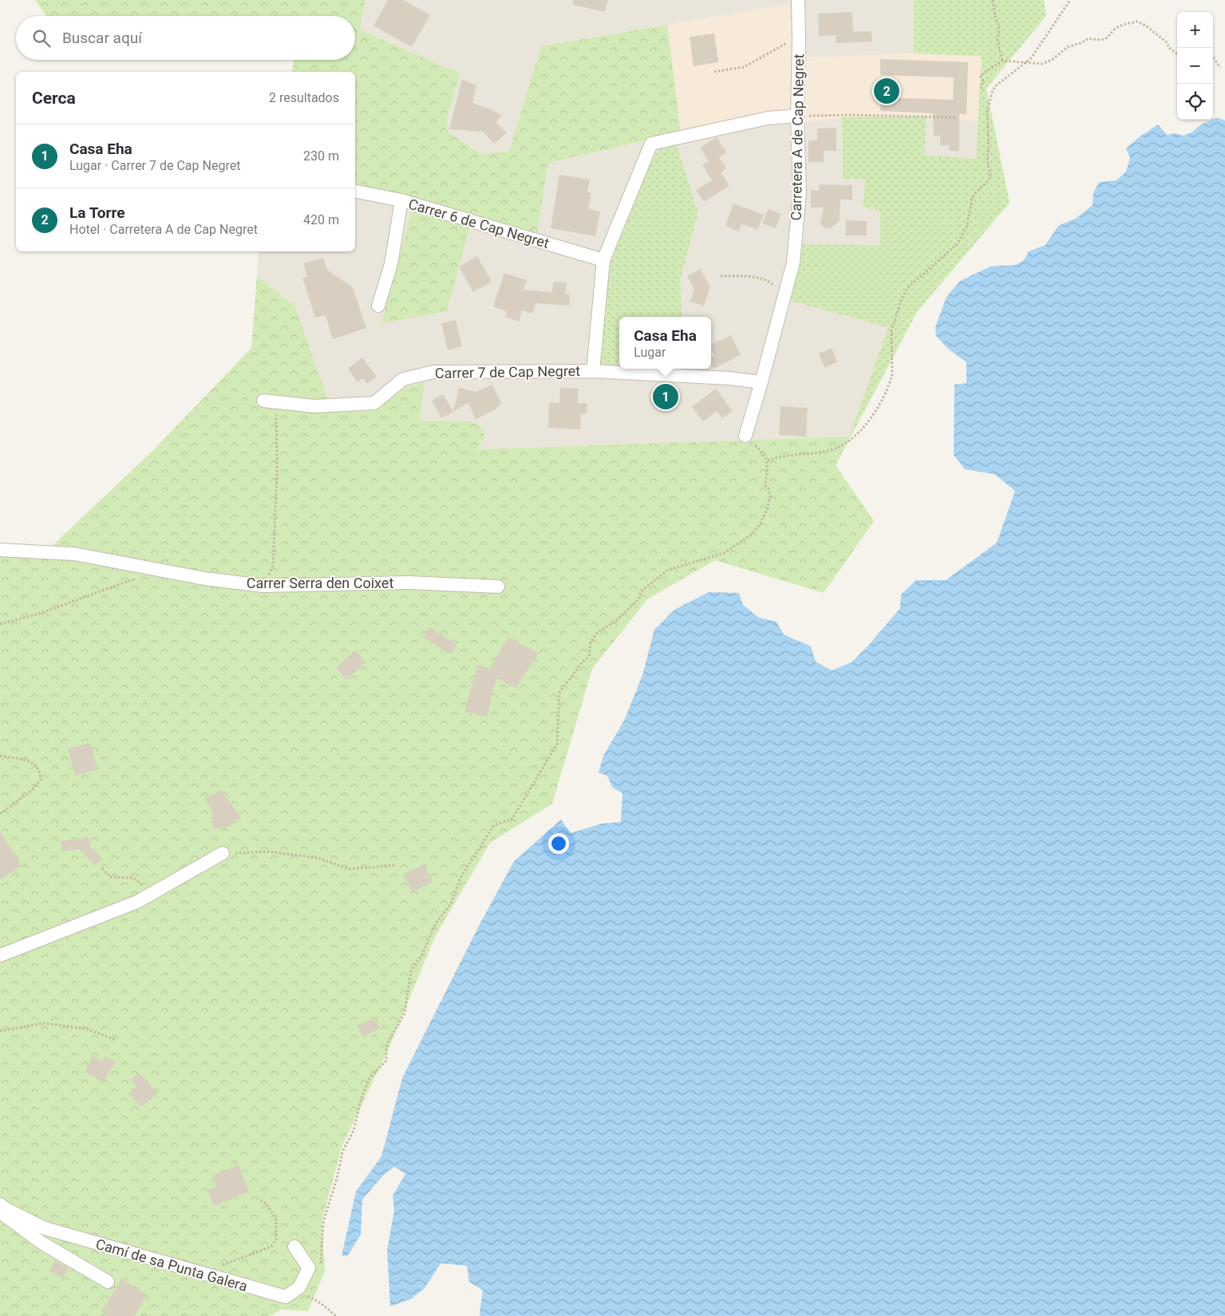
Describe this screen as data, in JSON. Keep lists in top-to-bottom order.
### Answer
{
  "streets": {
    "street": [
      "Carretera A de Cap Negret",
      "Carrer 6 de Cap Negret",
      "Carrer 7 de Cap Negret",
      "Carrer Serra den Coixet",
      "Camí de sa Punta Galera"
    ]
  },
  "crossings": [
    ["Carretera A de Cap Negret", "Carrer 7 de Cap Negret"]
  ],
  "page": {
    "map_buttons": ["+", "−"],
    "search": "Buscar aquí",
    "heading": ["Cerca", "2 resultados"],
    "pins": ["2", "1"],
    "list": [
      {
        "mark": "1",
        "name": "Casa Eha",
        "note": "Lugar · Carrer 7 de Cap Negret",
        "value": "230 m"
      },
      {
        "mark": "2",
        "name": "La Torre",
        "note": "Hotel · Carretera A de Cap Negret",
        "value": "420 m"
      }
    ],
    "popup": ["Casa Eha", "Lugar"]
  }
}
